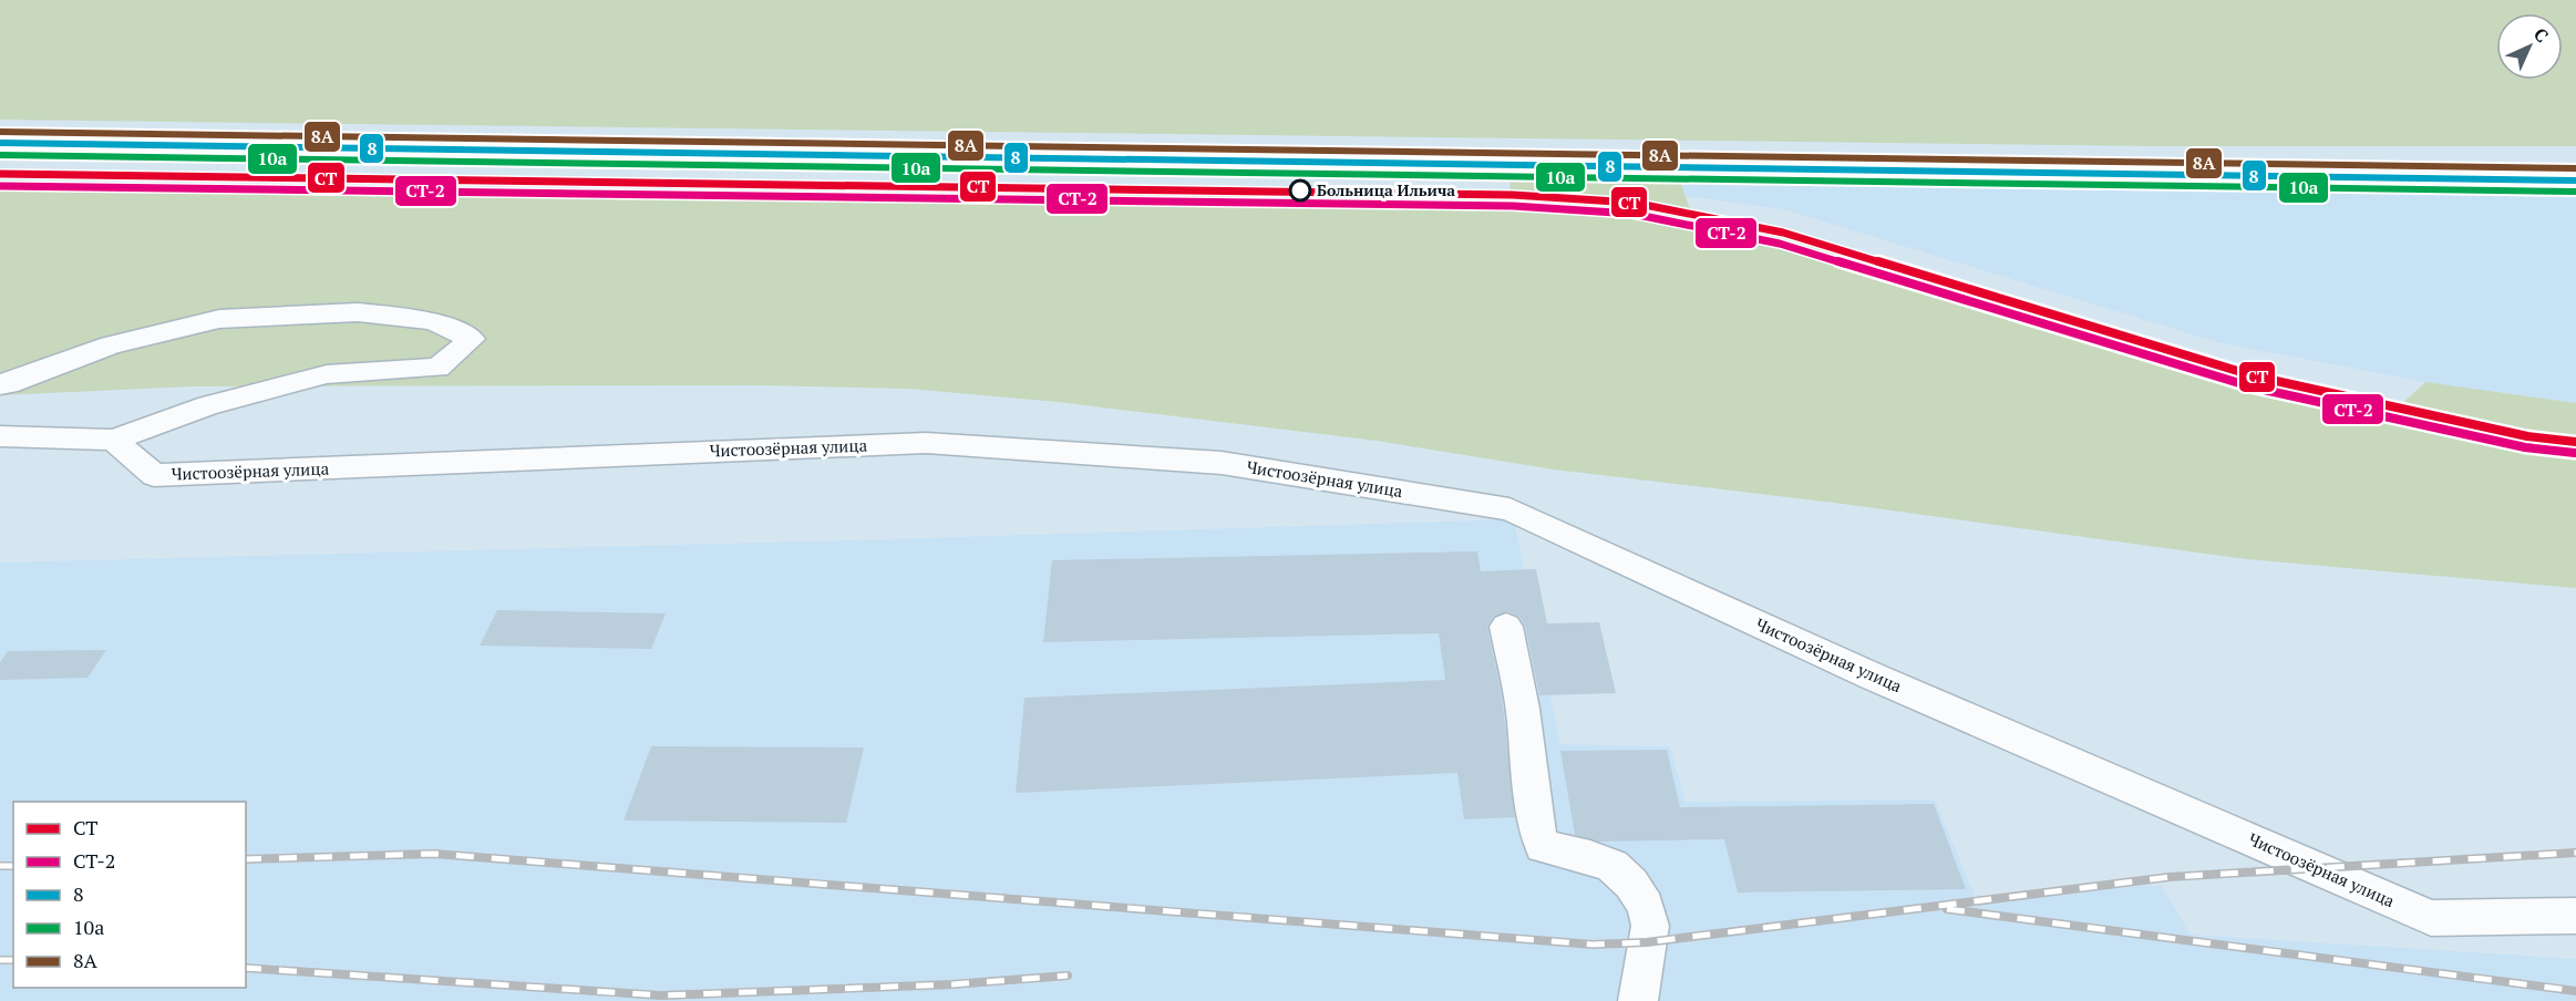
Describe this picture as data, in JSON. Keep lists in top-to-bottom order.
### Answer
{
  "streets": {
    "street": ["Чистоозёрная улица"]
  },
  "places": ["Больница Ильича"],
  "lines": [
    "transit line 8А",
    "transit line 8",
    "transit line 10а",
    "transit line СТ",
    "transit line СТ-2"
  ],
  "legend": [
    "СТ",
    "СТ-2",
    "8",
    "10а",
    "8А"
  ],
  "north": "top right"
}
